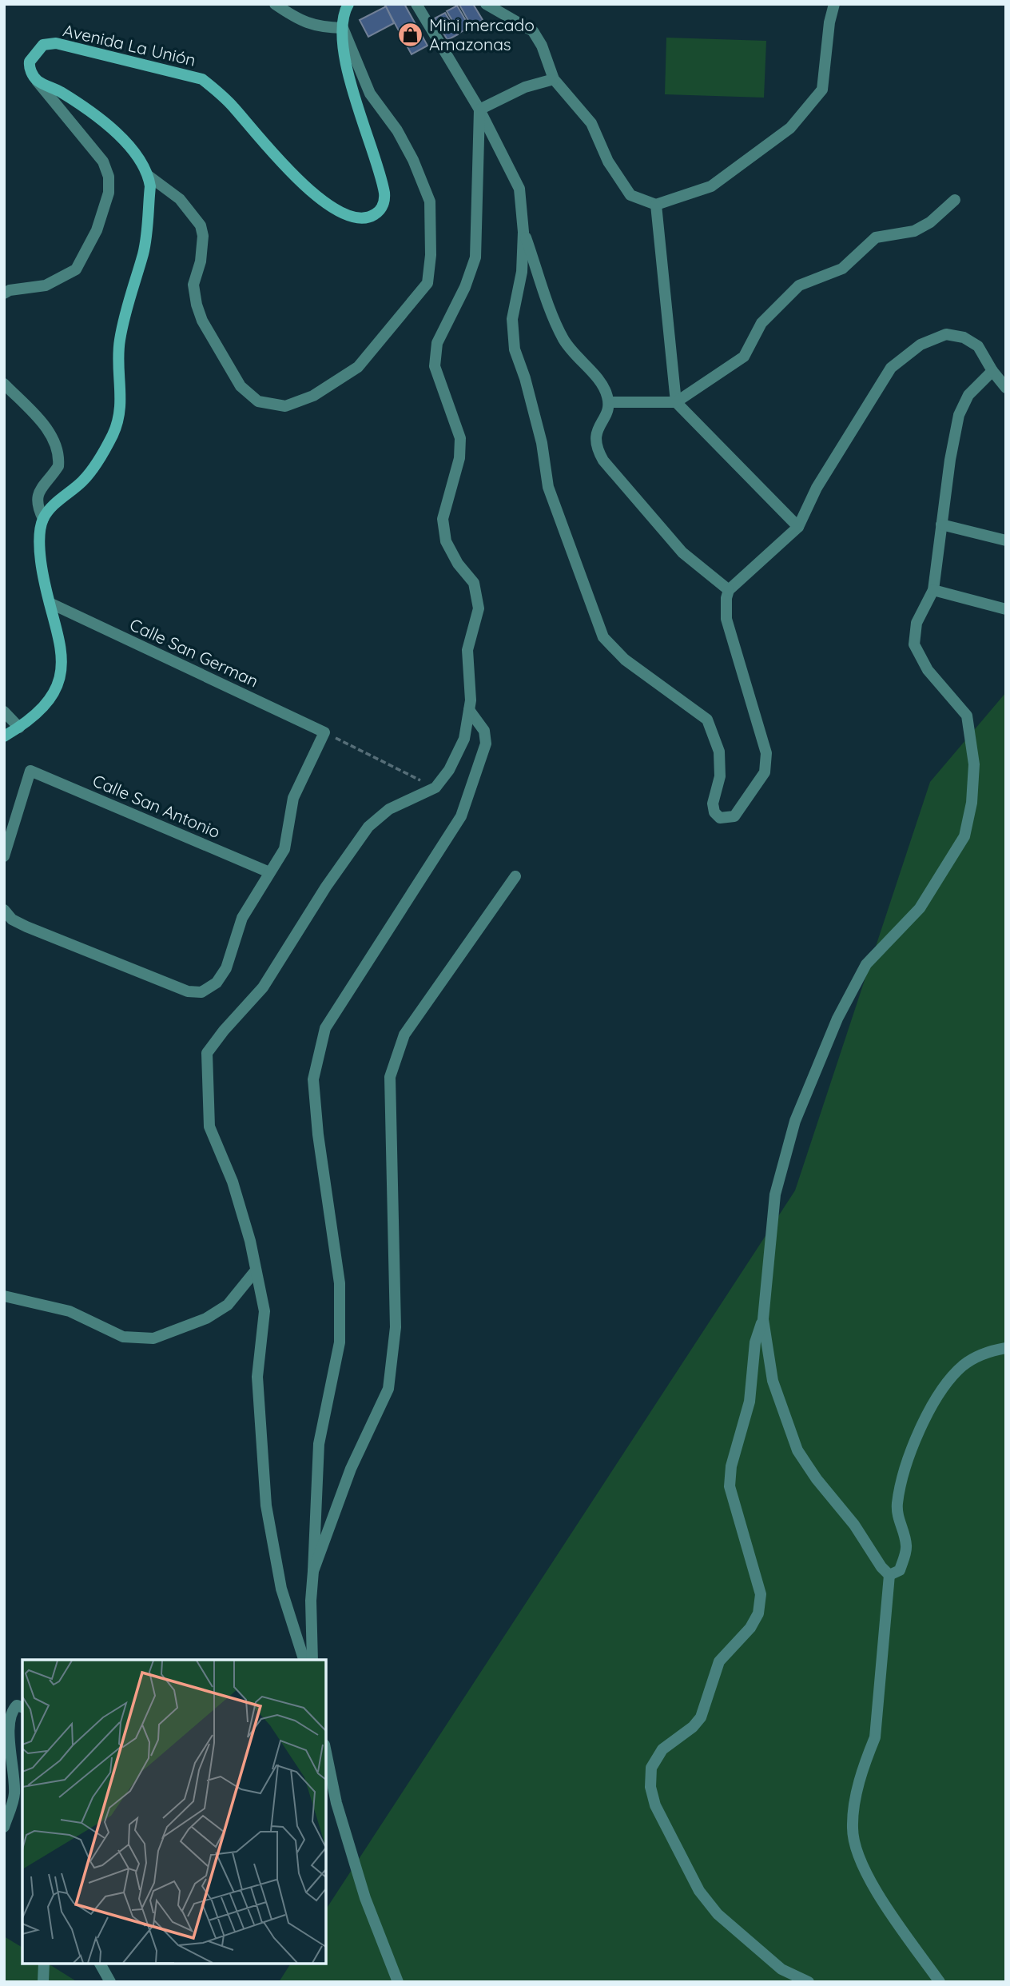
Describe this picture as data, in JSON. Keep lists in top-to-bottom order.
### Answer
{
  "streets": {
    "main road": ["Avenida La Unión"],
    "street": ["Calle San German", "Calle San Antonio"]
  },
  "places": {
    "shop": ["Mini mercado Amazonas"]
  }
}
